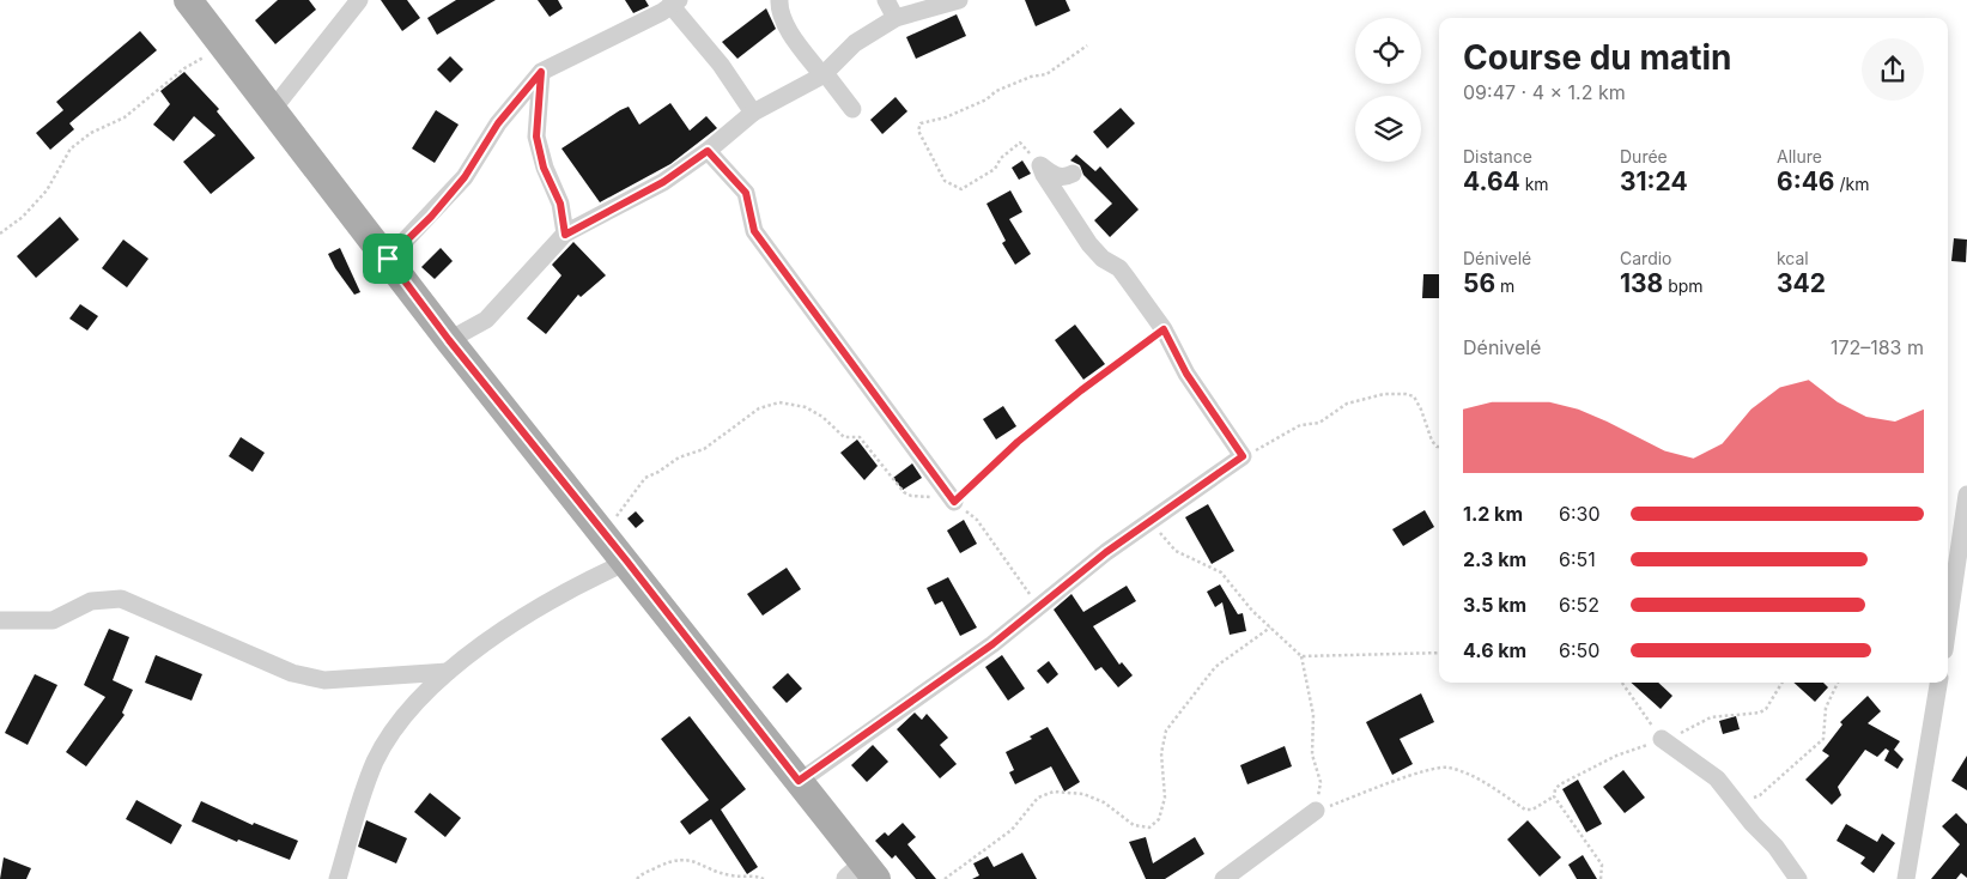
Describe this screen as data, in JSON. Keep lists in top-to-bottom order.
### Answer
{
  "page": {
    "heading": ["Course du matin", "09:47 · 4 × 1.2 km"],
    "stats": [
      ["Distance", "4.64 km"],
      ["Durée", "31:24"],
      ["Allure", "6:46 /km"],
      ["Dénivelé", "56 m"],
      ["Cardio", "138 bpm"],
      ["kcal", "342"]
    ],
    "chart": ["Dénivelé", "172–183 m"],
    "list": [
      {
        "name": "1.2 km",
        "note": "6:30"
      },
      {
        "name": "2.3 km",
        "note": "6:51"
      },
      {
        "name": "3.5 km",
        "note": "6:52"
      },
      {
        "name": "4.6 km",
        "note": "6:50"
      }
    ]
  }
}
